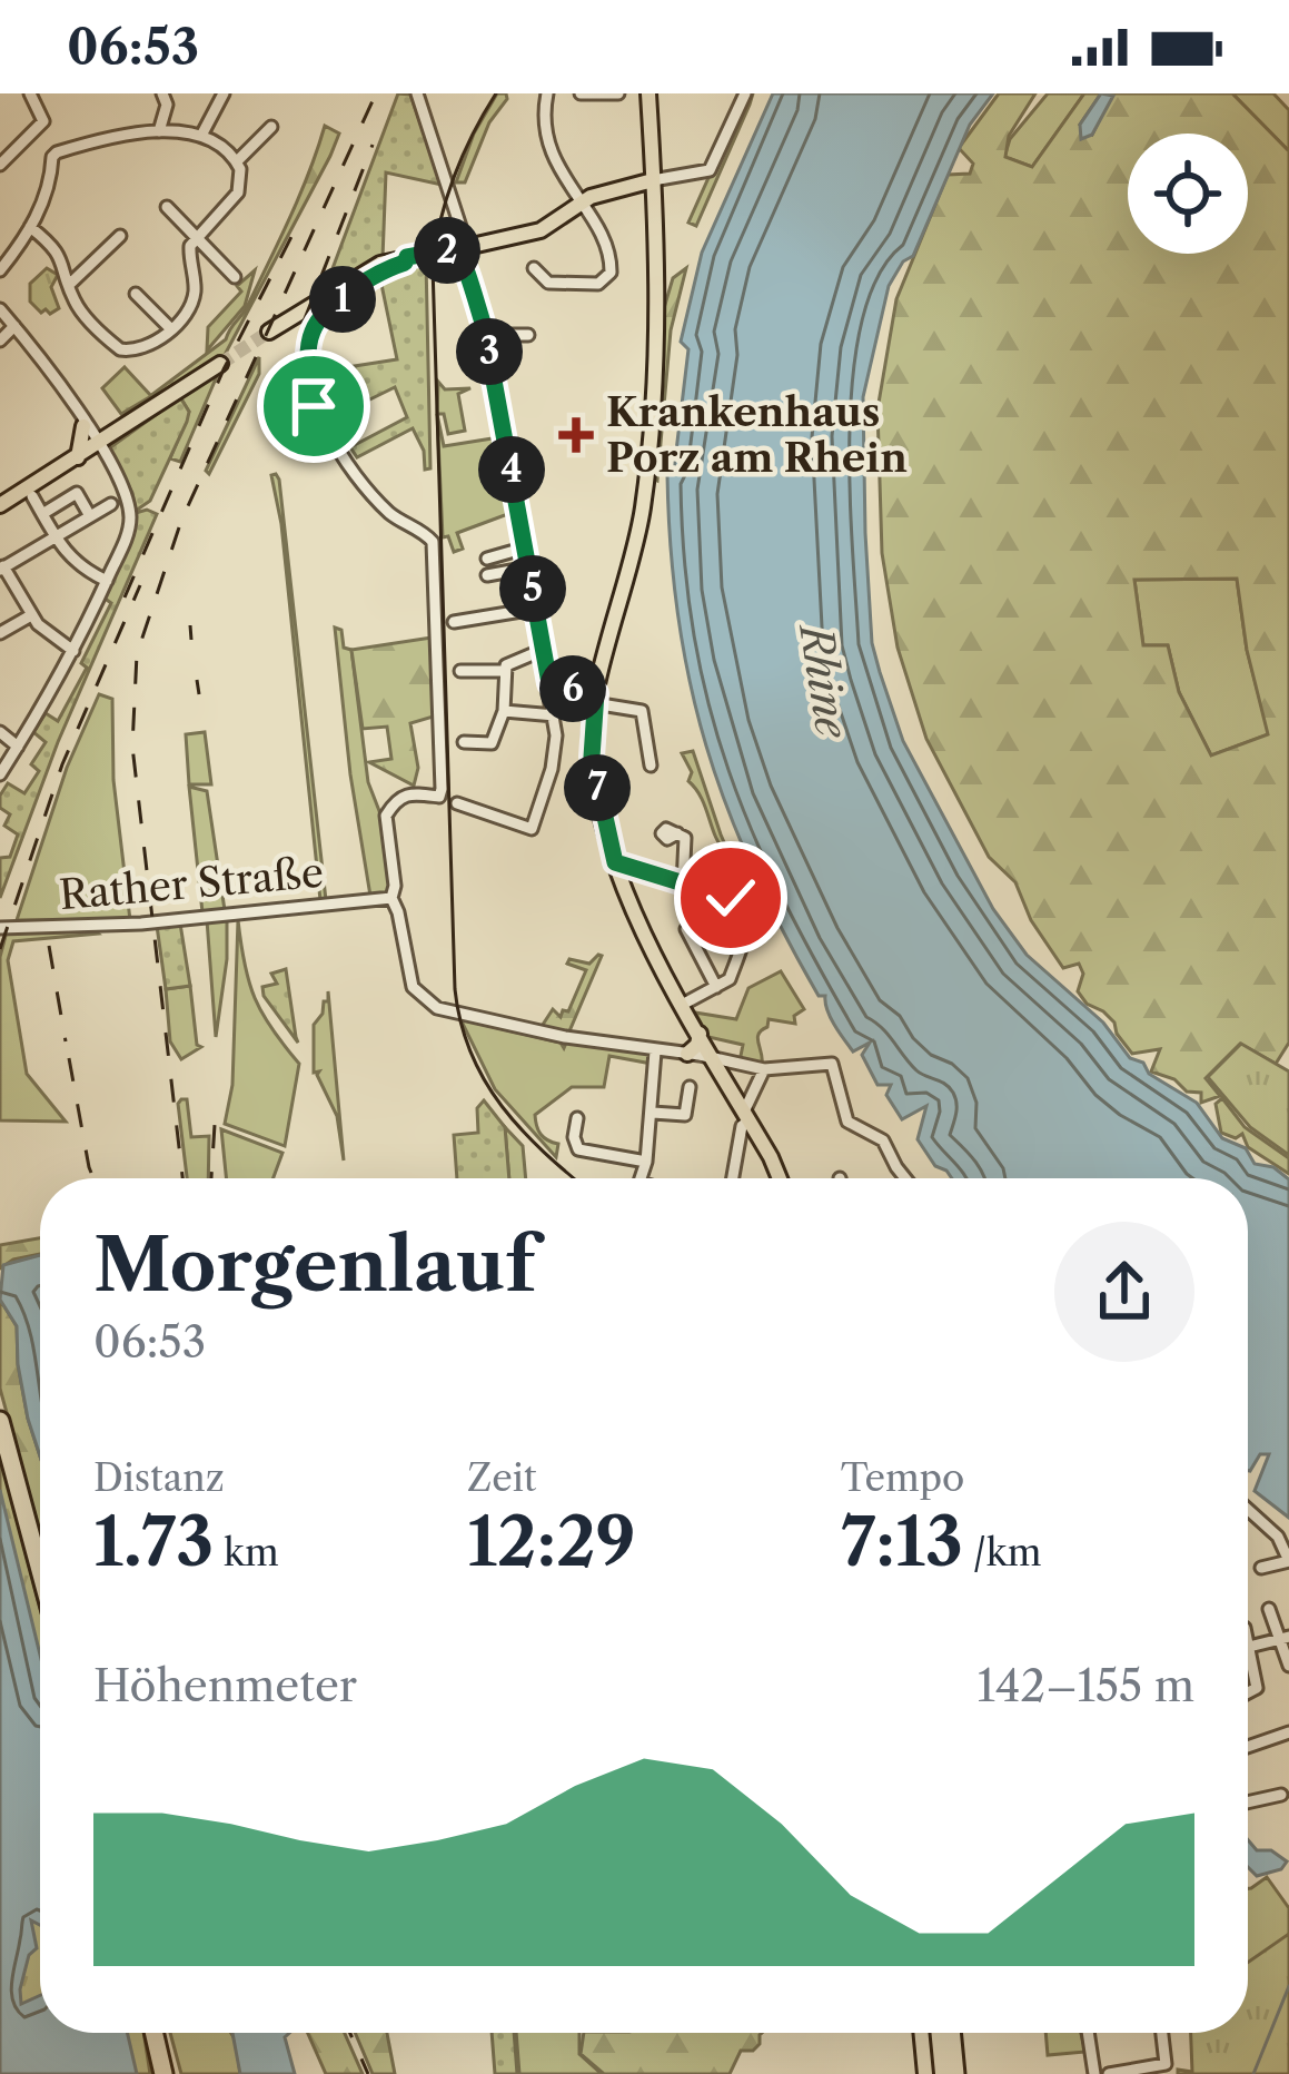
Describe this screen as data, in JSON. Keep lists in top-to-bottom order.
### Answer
{
  "streets": {
    "street": ["Rather Straße"]
  },
  "water": ["Rhine"],
  "places": {
    "health": ["Krankenhaus Porz am Rhein"]
  },
  "page": {
    "status": "06:53",
    "pins": [
      "2",
      "1",
      "3",
      "4",
      "5",
      "6",
      "7"
    ],
    "heading": ["Morgenlauf", "06:53"],
    "stats": [
      ["Distanz", "1.73 km"],
      ["Zeit", "12:29"],
      ["Tempo", "7:13 /km"]
    ],
    "chart": ["Höhenmeter", "142–155 m"]
  }
}
